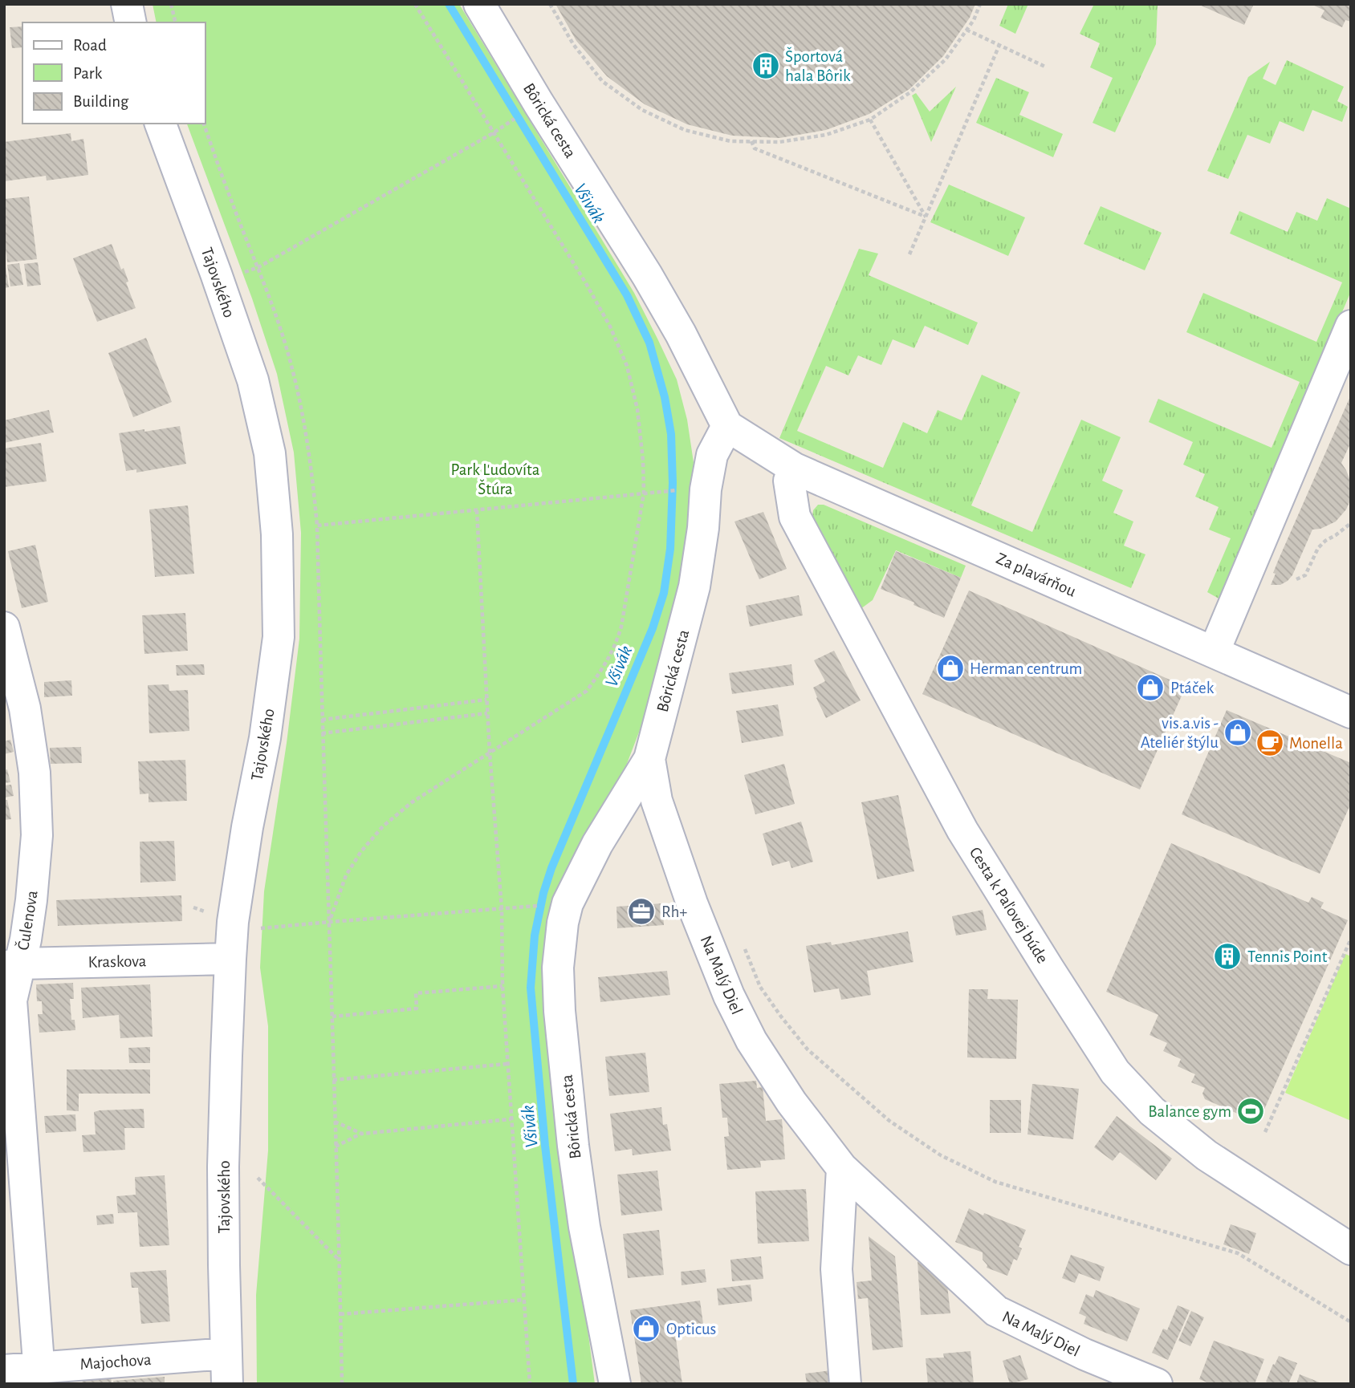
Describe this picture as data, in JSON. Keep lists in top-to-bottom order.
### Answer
{
  "streets": {
    "street": [
      "Bôrická cesta",
      "Tajovského",
      "Za plavárňou",
      "Cesta k Paľovej búde",
      "Čulenova",
      "Kraskova",
      "Na Malý Diel",
      "Majochova"
    ]
  },
  "crossings": [
    ["Bôrická cesta", "Za plavárňou"],
    ["Bôrická cesta", "Na Malý Diel"],
    ["Tajovského", "Kraskova"],
    ["Tajovského", "Majochova"],
    ["Za plavárňou", "Cesta k Paľovej búde"],
    ["Čulenova", "Kraskova"],
    ["Čulenova", "Majochova"]
  ],
  "water": ["Všivák"],
  "parks": ["Park Ľudovíta Štúra"],
  "places": {
    "building": ["Športová hala Bôrik", "Tennis Point"],
    "shop": [
      "Herman centrum",
      "Ptáček",
      "vis.a.vis - Ateliér štýlu",
      "Opticus"
    ],
    "cafe": ["Monella"],
    "office": ["Rh+"],
    "sports": ["Balance gym"]
  },
  "legend": ["Road", "Park", "Building"]
}
